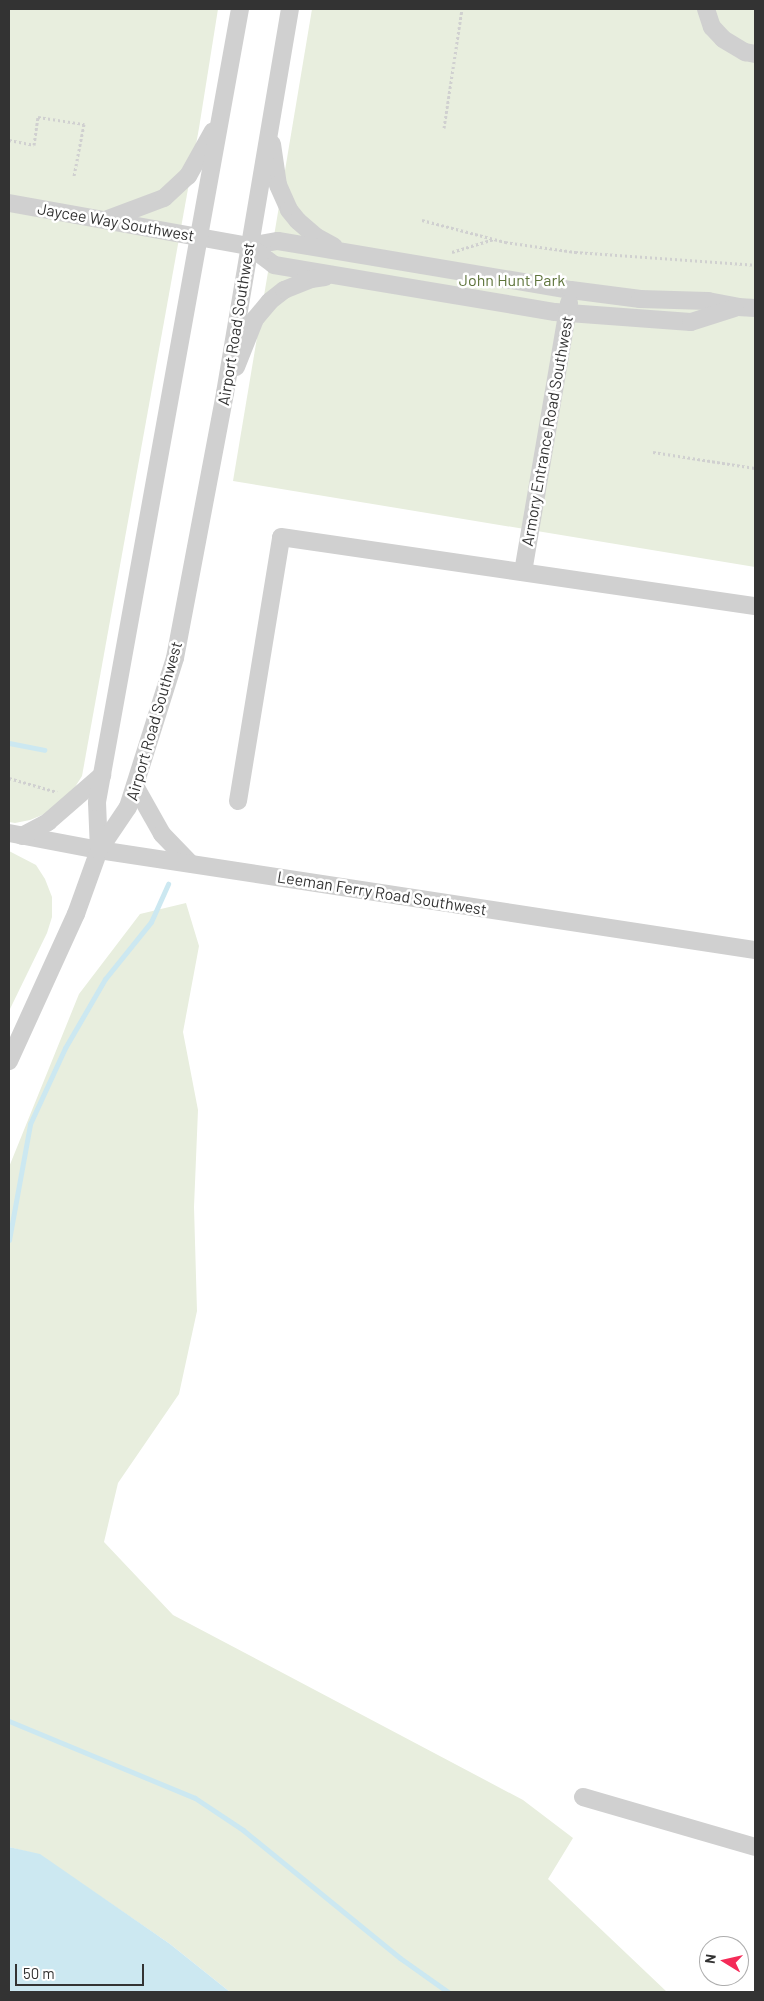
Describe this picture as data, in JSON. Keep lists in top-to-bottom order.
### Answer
{
  "streets": {
    "street": [
      "Jaycee Way Southwest",
      "Airport Road Southwest",
      "Armory Entrance Road Southwest",
      "Leeman Ferry Road Southwest"
    ]
  },
  "crossings": [
    ["Jaycee Way Southwest", "Airport Road Southwest"],
    ["Airport Road Southwest", "Leeman Ferry Road Southwest"]
  ],
  "parks": ["John Hunt Park"],
  "scale_bar": "50 m",
  "north": "left"
}
